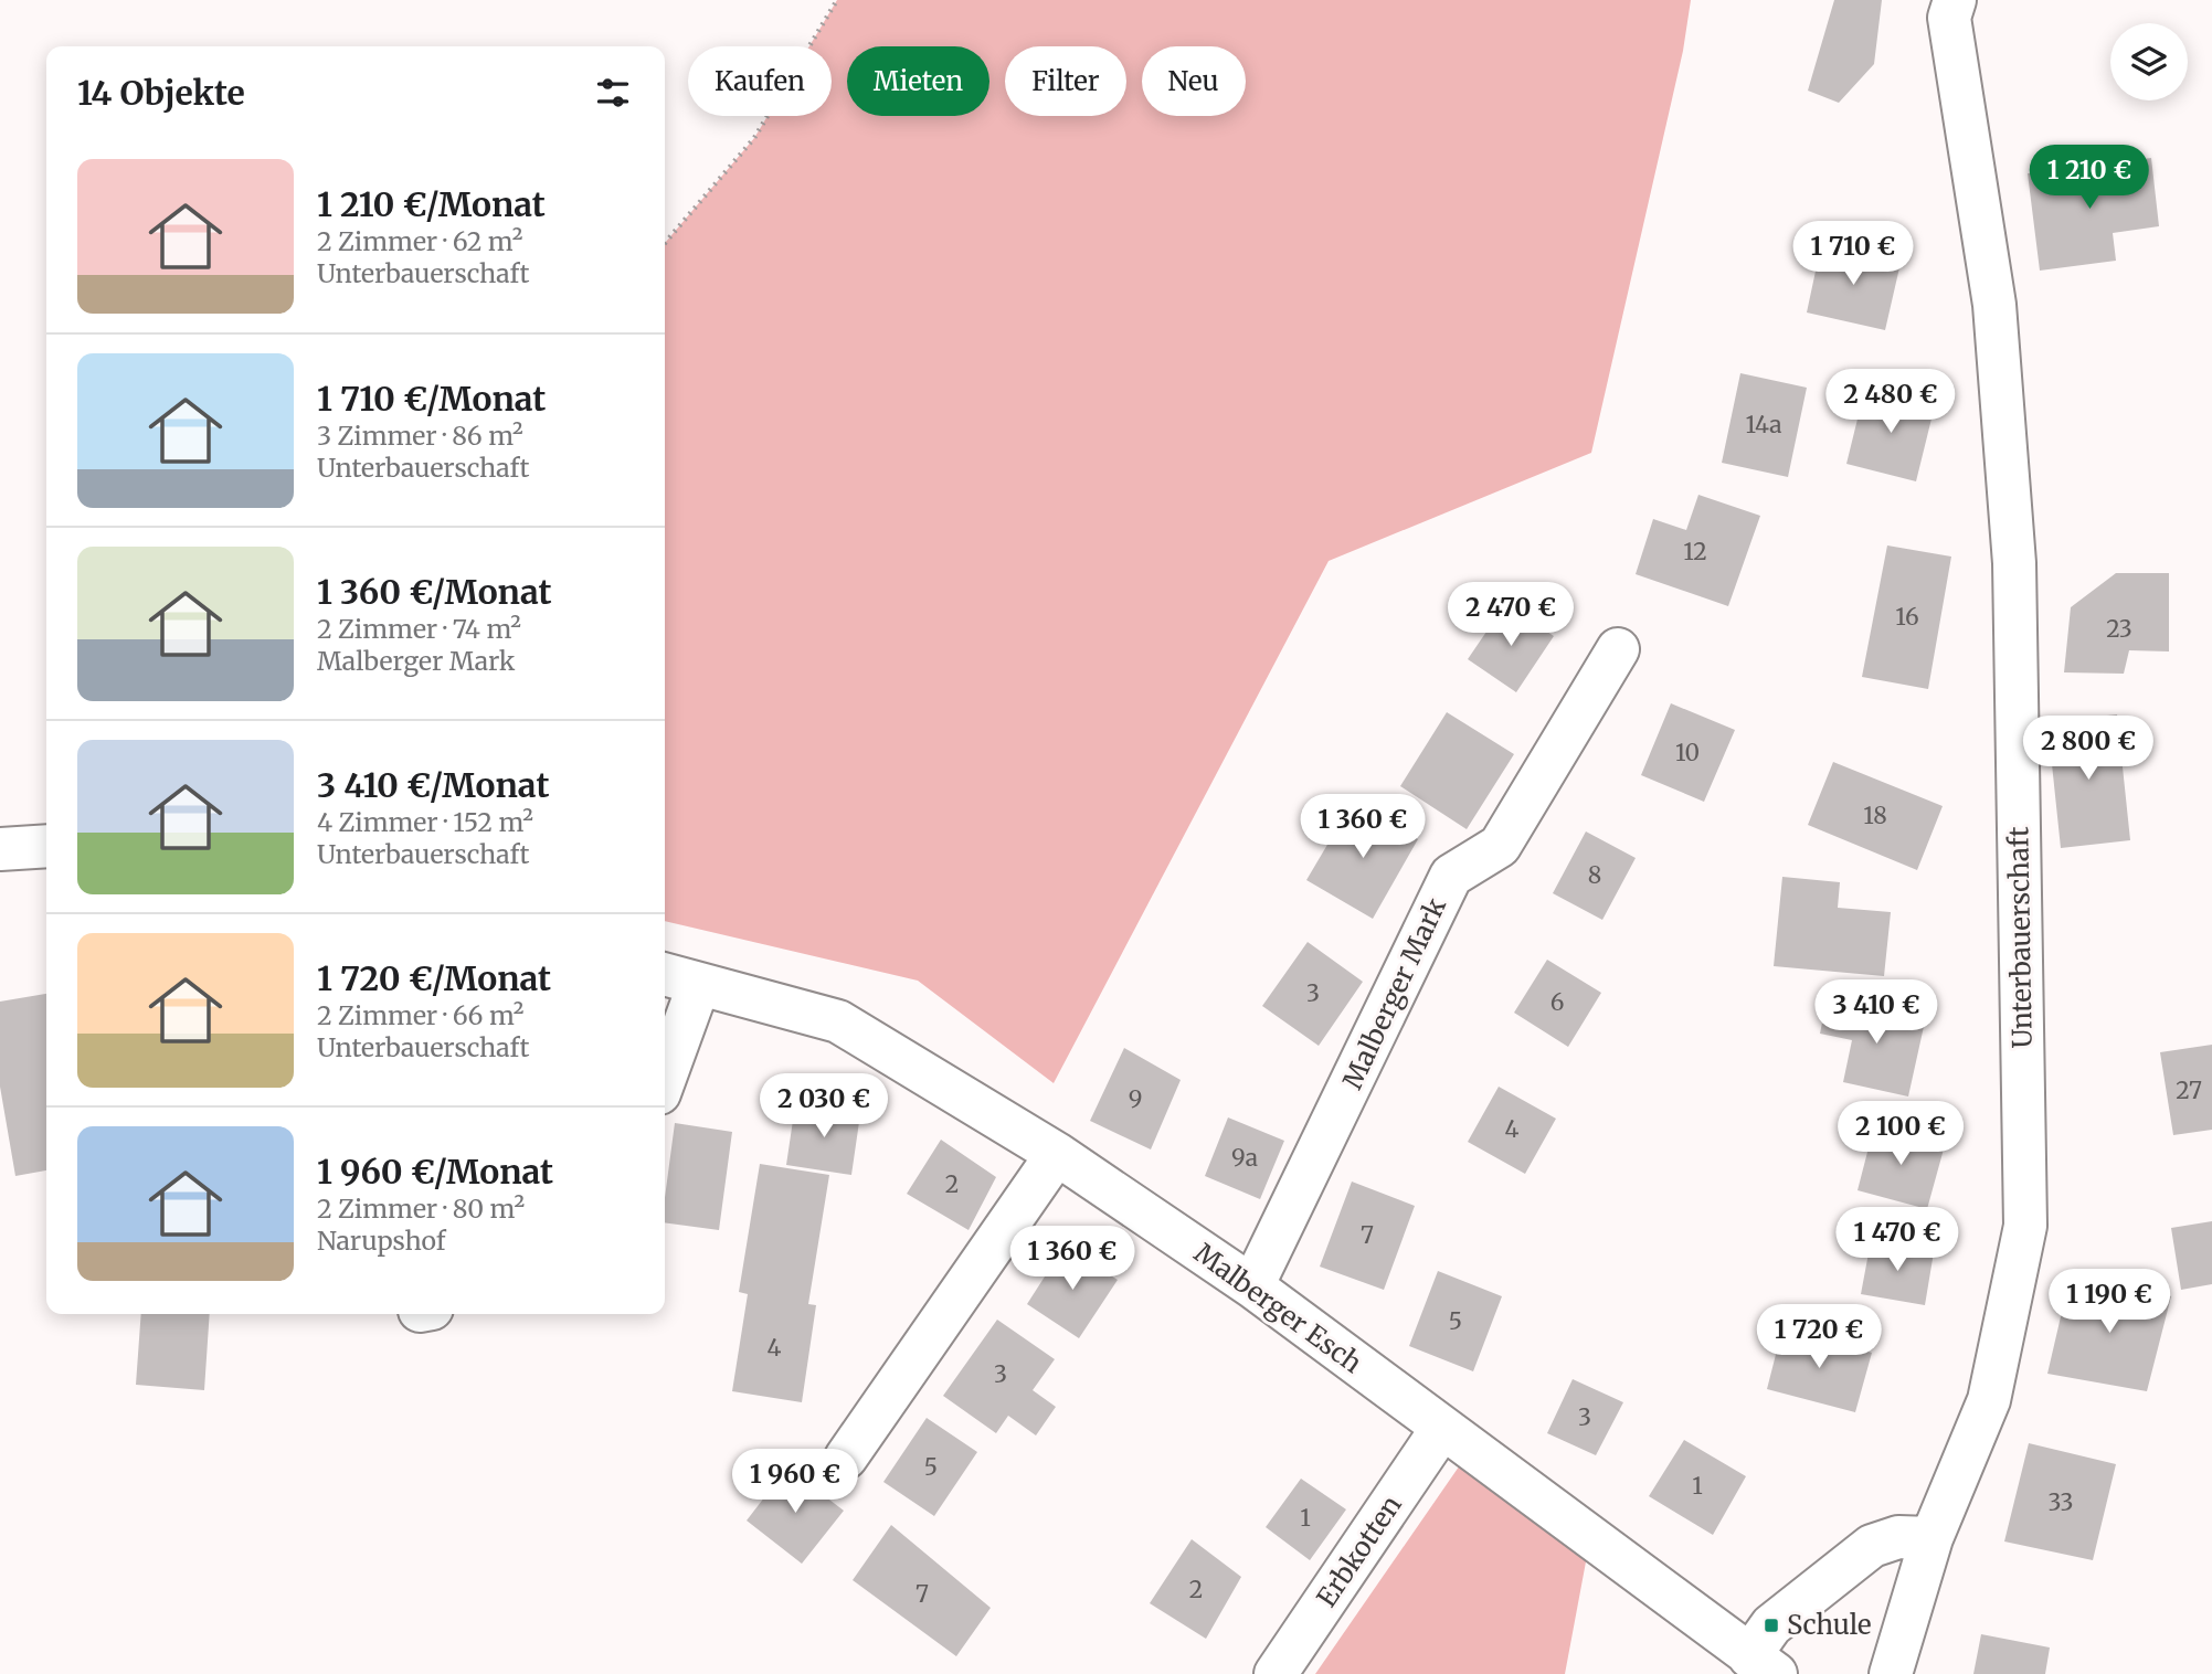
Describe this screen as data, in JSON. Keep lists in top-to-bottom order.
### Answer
{
  "streets": {
    "street": [
      "Unterbauerschaft",
      "Malberger Mark",
      "Malberger Esch",
      "Erbkotten"
    ]
  },
  "crossings": [
    ["Malberger Mark", "Malberger Esch"],
    ["Malberger Esch", "Erbkotten"]
  ],
  "places": {
    "transit": ["Schule"]
  },
  "house_numbers": [
    "14a",
    "12",
    "16",
    "23",
    "10",
    "18",
    "8",
    "3",
    "6",
    "27",
    "9",
    "4",
    "9a",
    "2",
    "7",
    "5",
    "4",
    "3",
    "3",
    "5",
    "1",
    "33",
    "1",
    "2",
    "7"
  ],
  "page": {
    "chip": [
      "Kaufen",
      "Mieten",
      "Filter",
      "Neu"
    ],
    "heading": "14 Objekte",
    "list": [
      {
        "name": "1 210 €/Monat",
        "note": "2 Zimmer · 62 m² · Unterbauerschaft"
      },
      {
        "name": "1 710 €/Monat",
        "note": "3 Zimmer · 86 m² · Unterbauerschaft"
      },
      {
        "name": "1 360 €/Monat",
        "note": "2 Zimmer · 74 m² · Malberger Mark"
      },
      {
        "name": "3 410 €/Monat",
        "note": "4 Zimmer · 152 m² · Unterbauerschaft"
      },
      {
        "name": "1 720 €/Monat",
        "note": "2 Zimmer · 66 m² · Unterbauerschaft"
      },
      {
        "name": "1 960 €/Monat",
        "note": "2 Zimmer · 80 m² · Narupshof"
      }
    ],
    "price": [
      "1 210 €",
      "1 710 €",
      "2 480 €",
      "2 470 €",
      "2 800 €",
      "1 360 €",
      "3 410 €",
      "2 030 €",
      "2 100 €",
      "1 470 €",
      "1 360 €",
      "1 190 €",
      "1 720 €",
      "1 960 €"
    ]
  }
}
